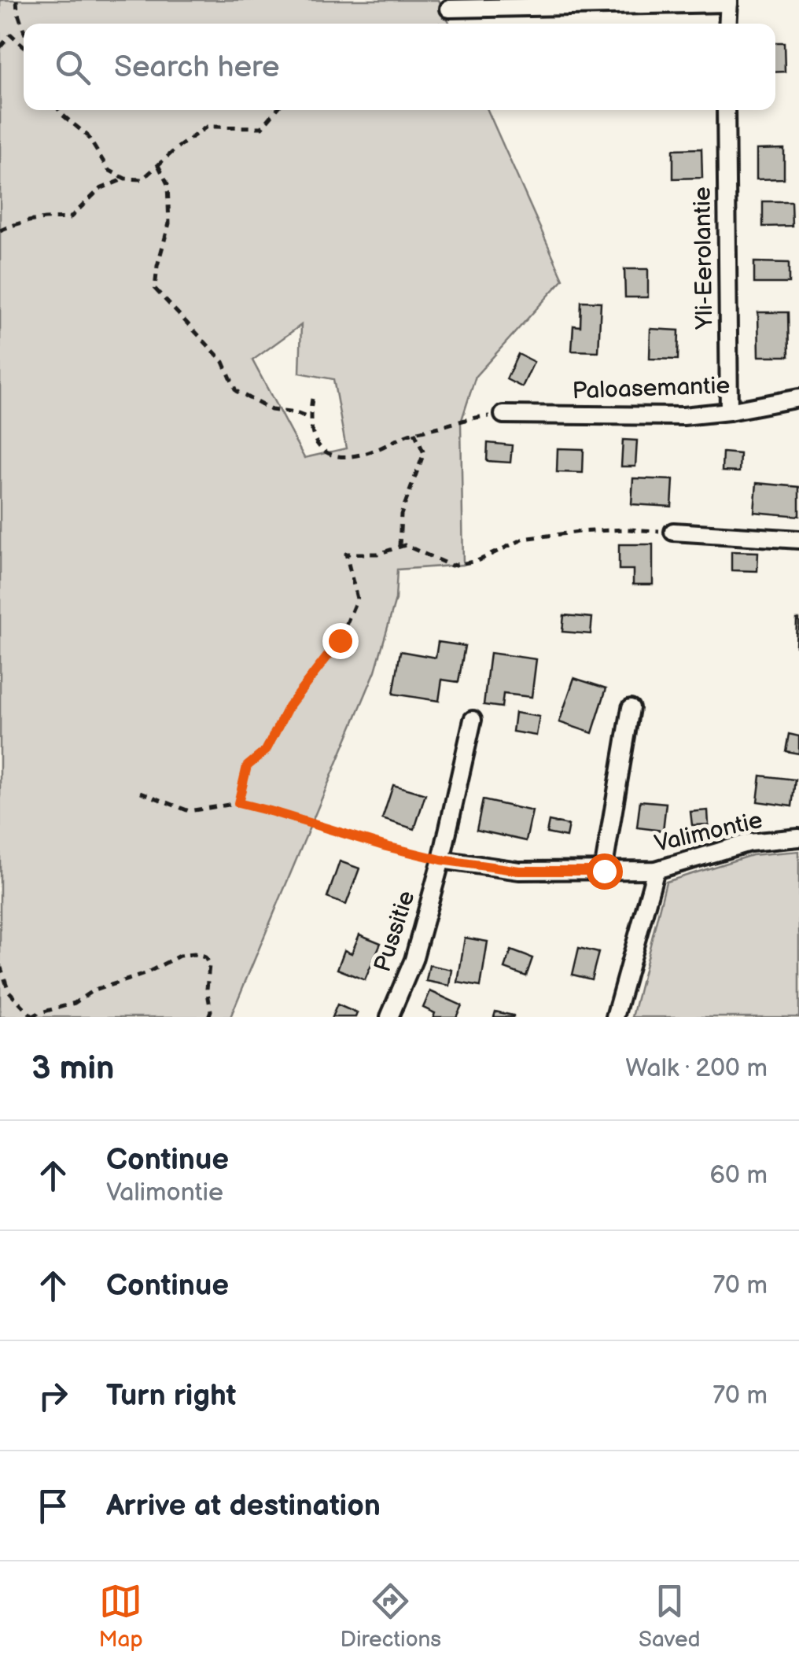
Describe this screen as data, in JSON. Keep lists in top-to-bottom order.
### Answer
{
  "streets": {
    "street": [
      "Yli-Eerolantie",
      "Paloasemantie",
      "Valimontie",
      "Pussitie"
    ]
  },
  "crossings": [
    ["Yli-Eerolantie", "Paloasemantie"],
    ["Valimontie", "Pussitie"]
  ],
  "page": {
    "search": "Search here",
    "heading": ["3 min", "Walk · 200 m"],
    "list": [
      ["Continue", "Valimontie", "60 m"],
      ["Continue", "70 m"],
      ["Turn right", "70 m"],
      "Arrive at destination"
    ],
    "nav": ["Map", "Directions", "Saved"]
  }
}
